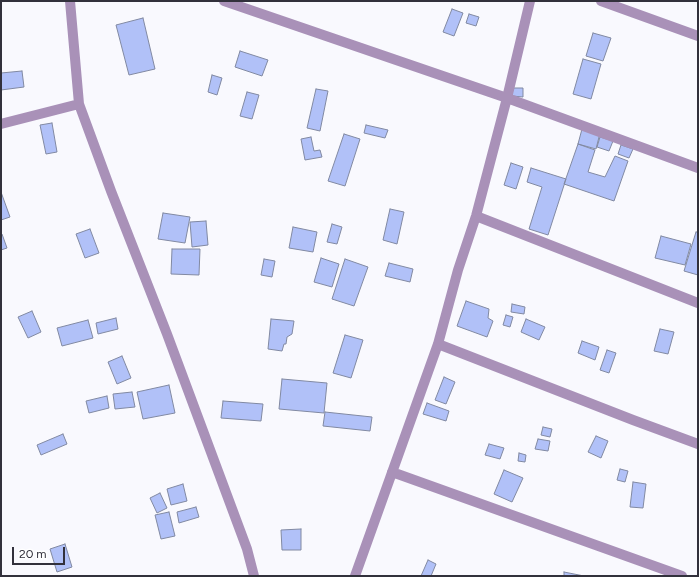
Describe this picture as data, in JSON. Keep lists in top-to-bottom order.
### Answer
{
  "scale_bar": "20 m"
}
